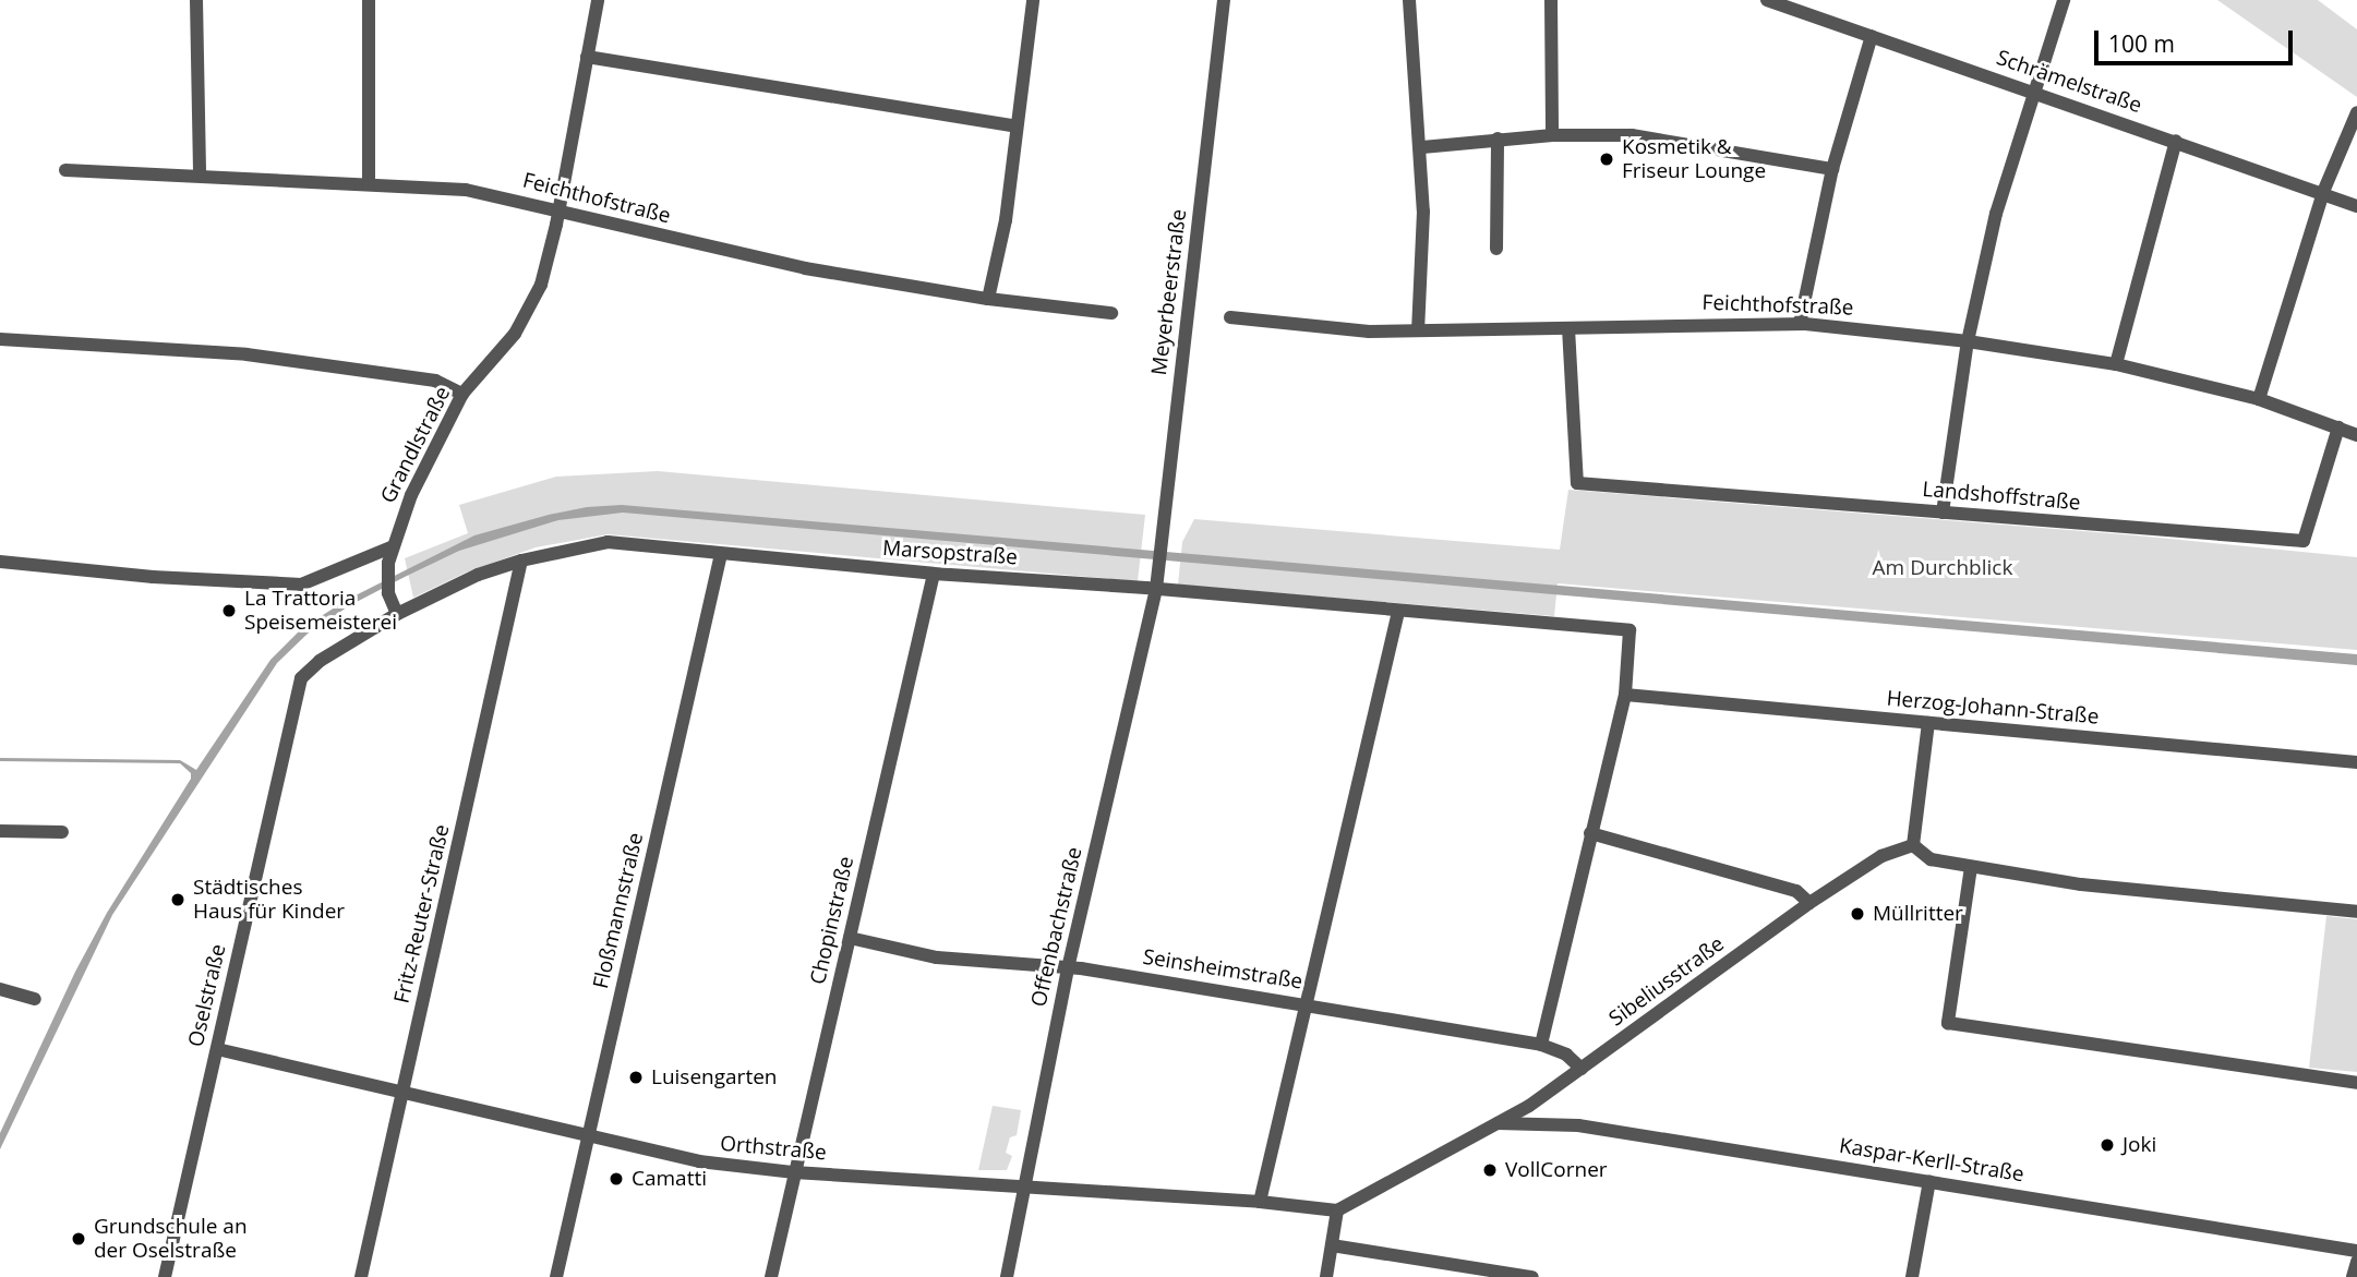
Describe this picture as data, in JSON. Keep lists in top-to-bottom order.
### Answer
{
  "streets": {
    "street": [
      "Schrämelstraße",
      "Feichthofstraße",
      "Meyerbeerstraße",
      "Grandlstraße",
      "Landshoffstraße",
      "Marsopstraße",
      "Herzog-Johann-Straße",
      "Floßmannstraße",
      "Fritz-Reuter-Straße",
      "Chopinstraße",
      "Offenbachstraße",
      "Seinsheimstraße",
      "Sibeliusstraße",
      "Oselstraße",
      "Orthstraße",
      "Kaspar-Kerll-Straße"
    ]
  },
  "crossings": [
    ["Feichthofstraße", "Grandlstraße"],
    ["Feichthofstraße", "Landshoffstraße"],
    ["Meyerbeerstraße", "Marsopstraße"],
    ["Meyerbeerstraße", "Offenbachstraße"],
    ["Grandlstraße", "Marsopstraße"],
    ["Marsopstraße", "Herzog-Johann-Straße"],
    ["Marsopstraße", "Floßmannstraße"],
    ["Marsopstraße", "Fritz-Reuter-Straße"],
    ["Marsopstraße", "Chopinstraße"],
    ["Marsopstraße", "Offenbachstraße"],
    ["Marsopstraße", "Oselstraße"],
    ["Floßmannstraße", "Orthstraße"],
    ["Fritz-Reuter-Straße", "Orthstraße"],
    ["Chopinstraße", "Seinsheimstraße"],
    ["Chopinstraße", "Orthstraße"],
    ["Offenbachstraße", "Seinsheimstraße"],
    ["Offenbachstraße", "Orthstraße"],
    ["Seinsheimstraße", "Sibeliusstraße"],
    ["Sibeliusstraße", "Orthstraße"],
    ["Sibeliusstraße", "Kaspar-Kerll-Straße"],
    ["Oselstraße", "Orthstraße"]
  ],
  "parks": ["Am Durchblick"],
  "places": [
    "Kosmetik & Friseur Lounge",
    "La Trattoria Speisemeisterei",
    "Städtisches Haus für Kinder",
    "Müllritter",
    "Luisengarten",
    "Joki",
    "VollCorner",
    "Camatti",
    "Grundschule an der Oselstraße"
  ],
  "scale_bar": "100 m"
}
